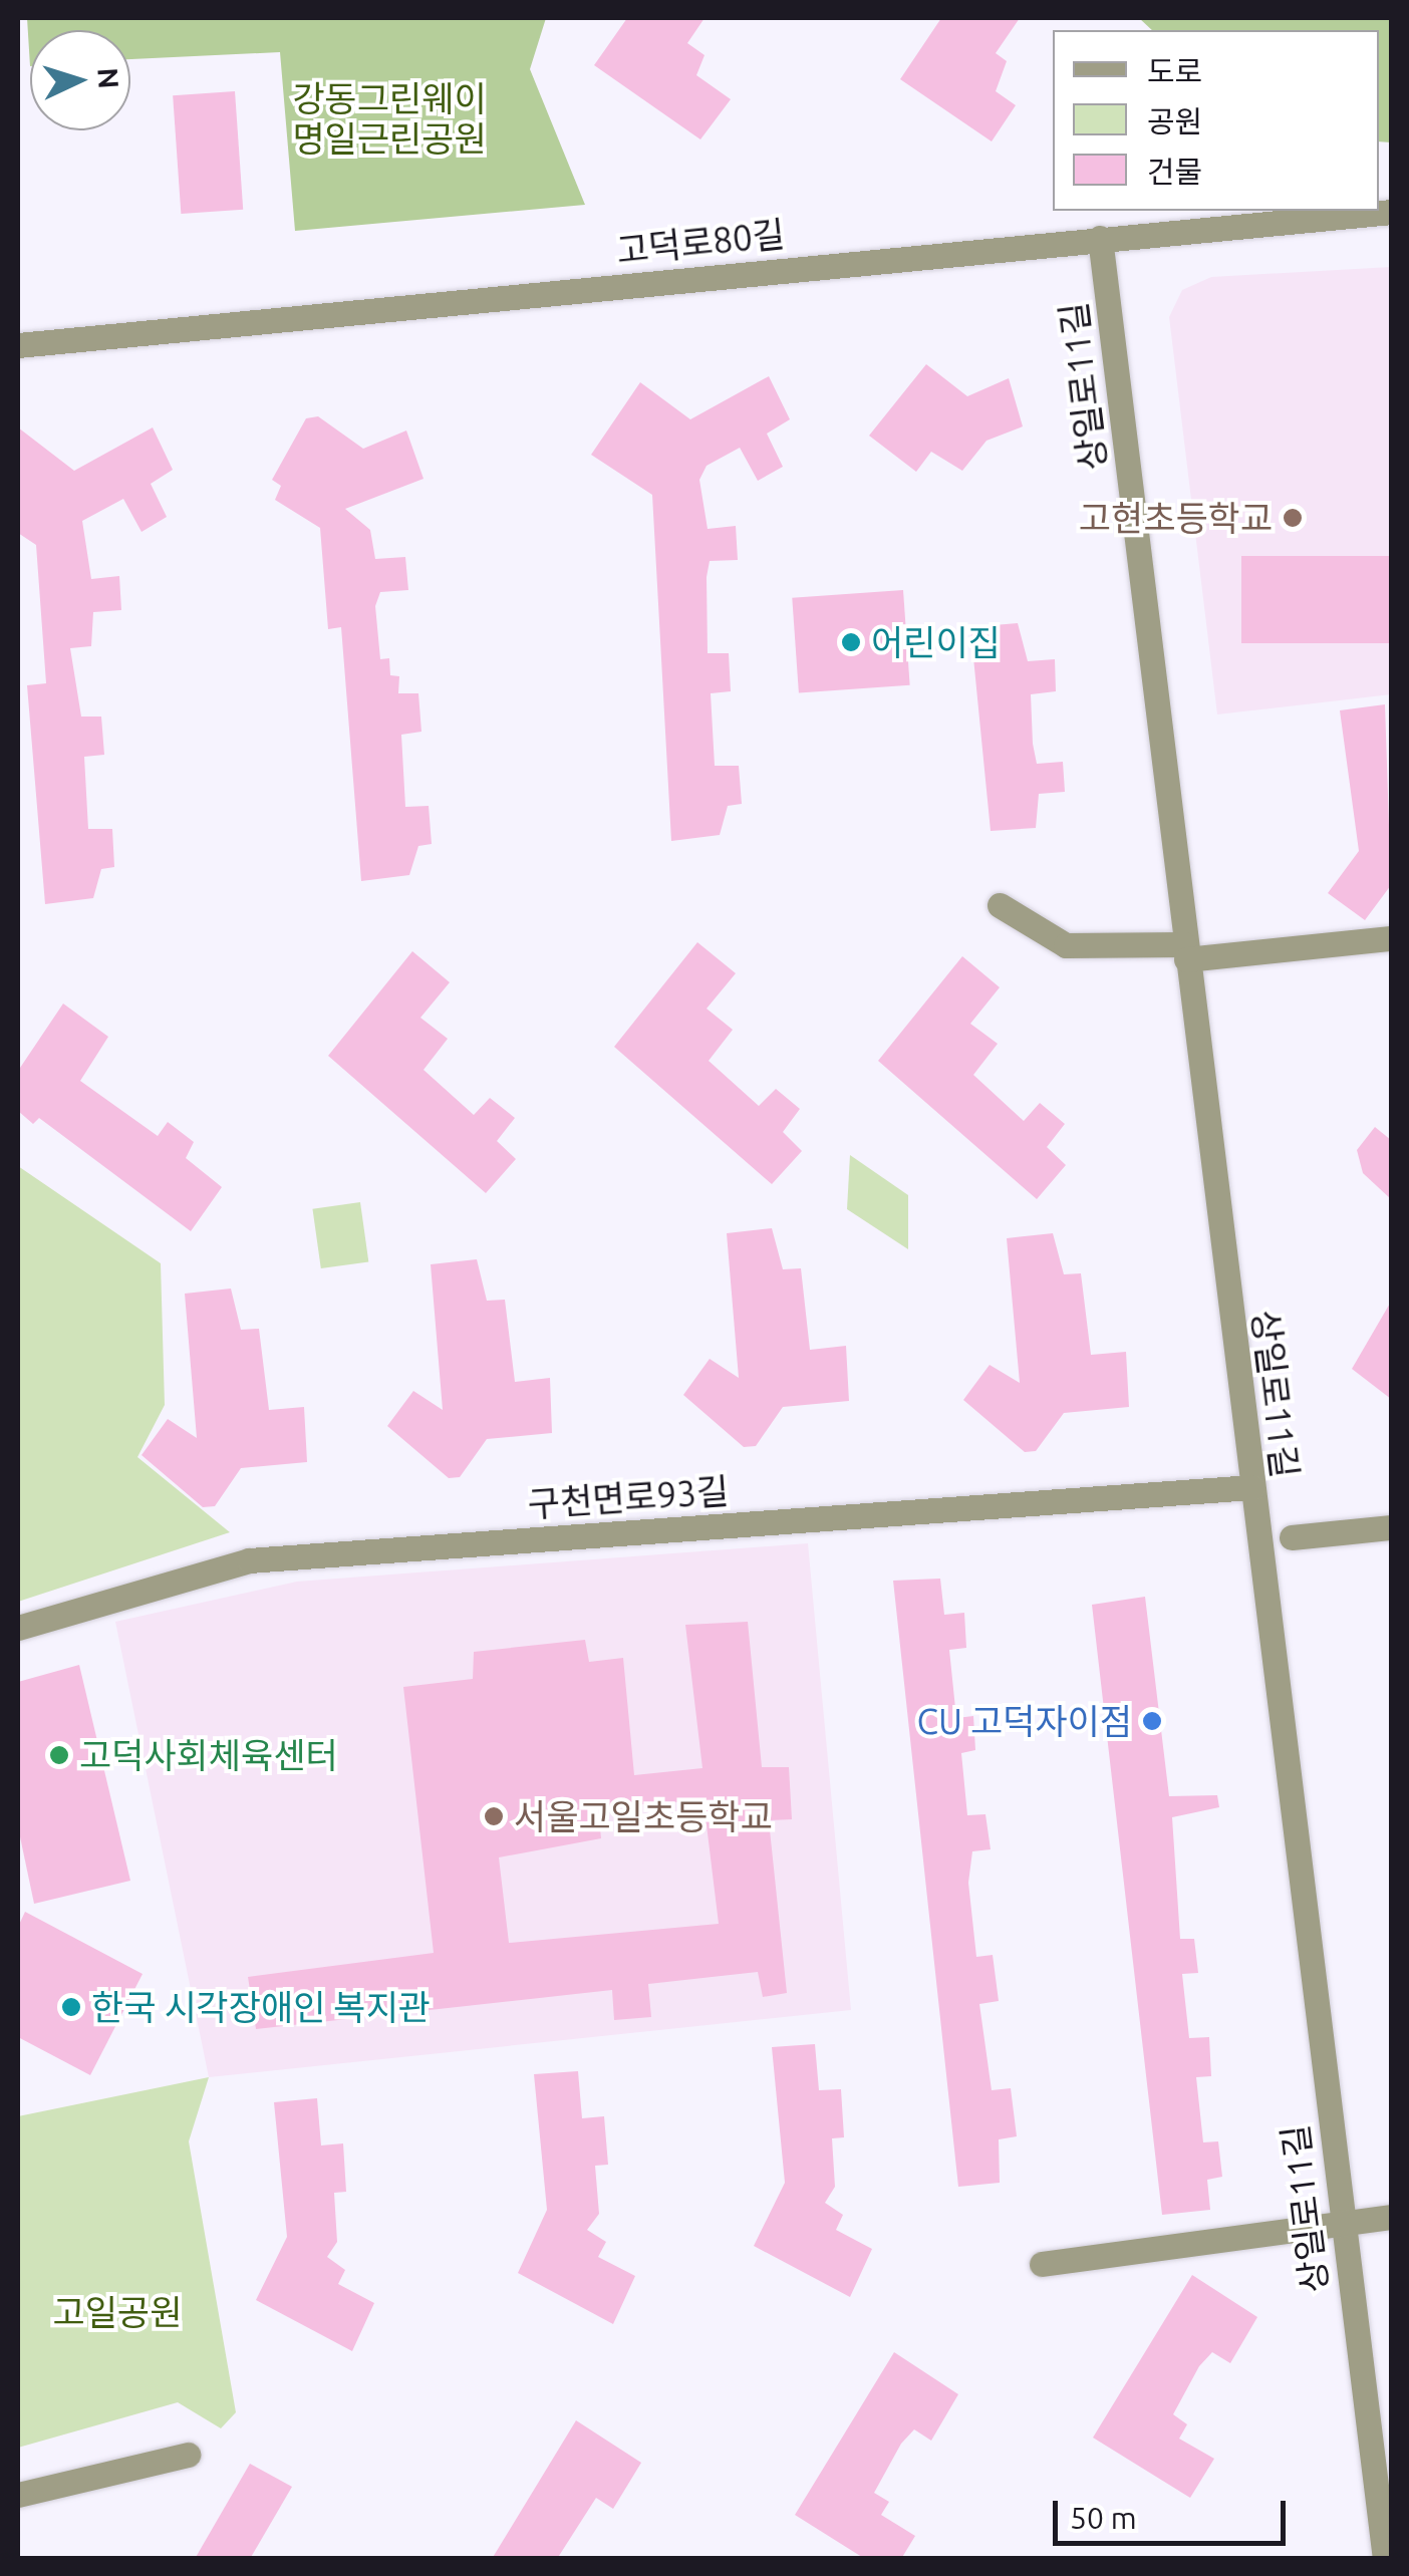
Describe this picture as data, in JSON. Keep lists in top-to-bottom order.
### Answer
{
  "streets": {
    "street": ["고덕로80길", "상일로11길", "구천면로93길"]
  },
  "crossings": [
    ["고덕로80길", "상일로11길"],
    ["상일로11길", "구천면로93길"]
  ],
  "parks": ["강동그린웨이 명일근린공원", "고일공원"],
  "places": [
    "고현초등학교",
    "어린이집",
    "CU 고덕자이점",
    "고덕사회체육센터",
    "서울고일초등학교",
    "한국 시각장애인 복지관"
  ],
  "legend": ["도로", "공원", "건물"],
  "scale_bar": "50 m",
  "north": "right"
}
